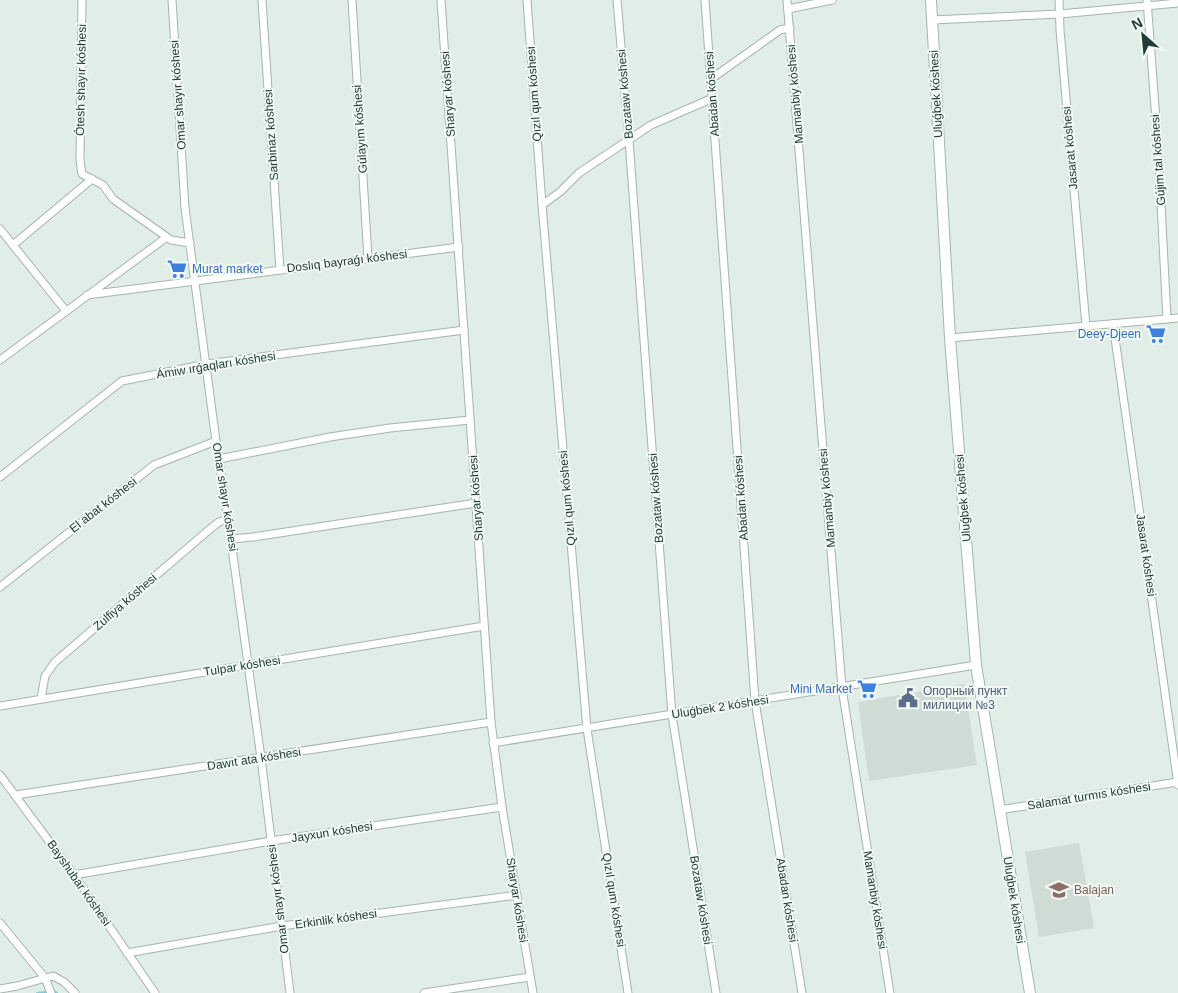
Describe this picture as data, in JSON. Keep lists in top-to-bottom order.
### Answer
{
  "streets": {
    "street": [
      "Ótesh shayır kóshesi",
      "Sharyar kóshesi",
      "Qızıl qum kóshesi",
      "Bozataw kóshesi",
      "Abadan kóshesi",
      "Mamanbiy kóshesi",
      "Uluǵbek kóshesi",
      "Omar shayır kóshesi",
      "Gúlayım kóshesi",
      "Sarbinaz kóshesi",
      "Jasarat kóshesi",
      "Gújim tal kóshesi",
      "Doslıq bayraǵı kóshesi",
      "Ámiw ırǵaqları kóshesi",
      "El abat kóshesi",
      "Zulfiya kóshesi",
      "Tulpar kóshesi",
      "Uluǵbek 2 kóshesi",
      "Dawıt ata kóshesi",
      "Salamat turmıs kóshesi",
      "Jayxun kóshesi",
      "Bayshubar kóshesi",
      "Erkinlik kóshesi"
    ]
  },
  "crossings": [
    ["Sharyar kóshesi", "Doslıq bayraǵı kóshesi"],
    ["Sharyar kóshesi", "Ámiw ırǵaqları kóshesi"],
    ["Sharyar kóshesi", "Tulpar kóshesi"],
    ["Sharyar kóshesi", "Uluǵbek 2 kóshesi"],
    ["Sharyar kóshesi", "Dawıt ata kóshesi"],
    ["Sharyar kóshesi", "Jayxun kóshesi"],
    ["Sharyar kóshesi", "Erkinlik kóshesi"],
    ["Qızıl qum kóshesi", "Uluǵbek 2 kóshesi"],
    ["Bozataw kóshesi", "Uluǵbek 2 kóshesi"],
    ["Abadan kóshesi", "Uluǵbek 2 kóshesi"],
    ["Mamanbiy kóshesi", "Uluǵbek 2 kóshesi"],
    ["Uluǵbek kóshesi", "Uluǵbek 2 kóshesi"],
    ["Uluǵbek kóshesi", "Salamat turmıs kóshesi"],
    ["Omar shayır kóshesi", "Doslıq bayraǵı kóshesi"],
    ["Omar shayır kóshesi", "Ámiw ırǵaqları kóshesi"],
    ["Omar shayır kóshesi", "El abat kóshesi"],
    ["Omar shayır kóshesi", "Zulfiya kóshesi"],
    ["Omar shayır kóshesi", "Tulpar kóshesi"],
    ["Omar shayır kóshesi", "Dawıt ata kóshesi"],
    ["Omar shayır kóshesi", "Jayxun kóshesi"],
    ["Omar shayır kóshesi", "Erkinlik kóshesi"],
    ["Gúlayım kóshesi", "Doslıq bayraǵı kóshesi"],
    ["Sarbinaz kóshesi", "Doslıq bayraǵı kóshesi"],
    ["Jasarat kóshesi", "Salamat turmıs kóshesi"],
    ["Zulfiya kóshesi", "Tulpar kóshesi"],
    ["Dawıt ata kóshesi", "Bayshubar kóshesi"],
    ["Jayxun kóshesi", "Bayshubar kóshesi"],
    ["Bayshubar kóshesi", "Erkinlik kóshesi"]
  ],
  "places": {
    "supermarket": ["Murat market", "Deey-Djeen", "Mini Market"],
    "public building": ["Опорный пункт милиции №3"],
    "school or university": ["Balajan"]
  },
  "north": "top left"
}
